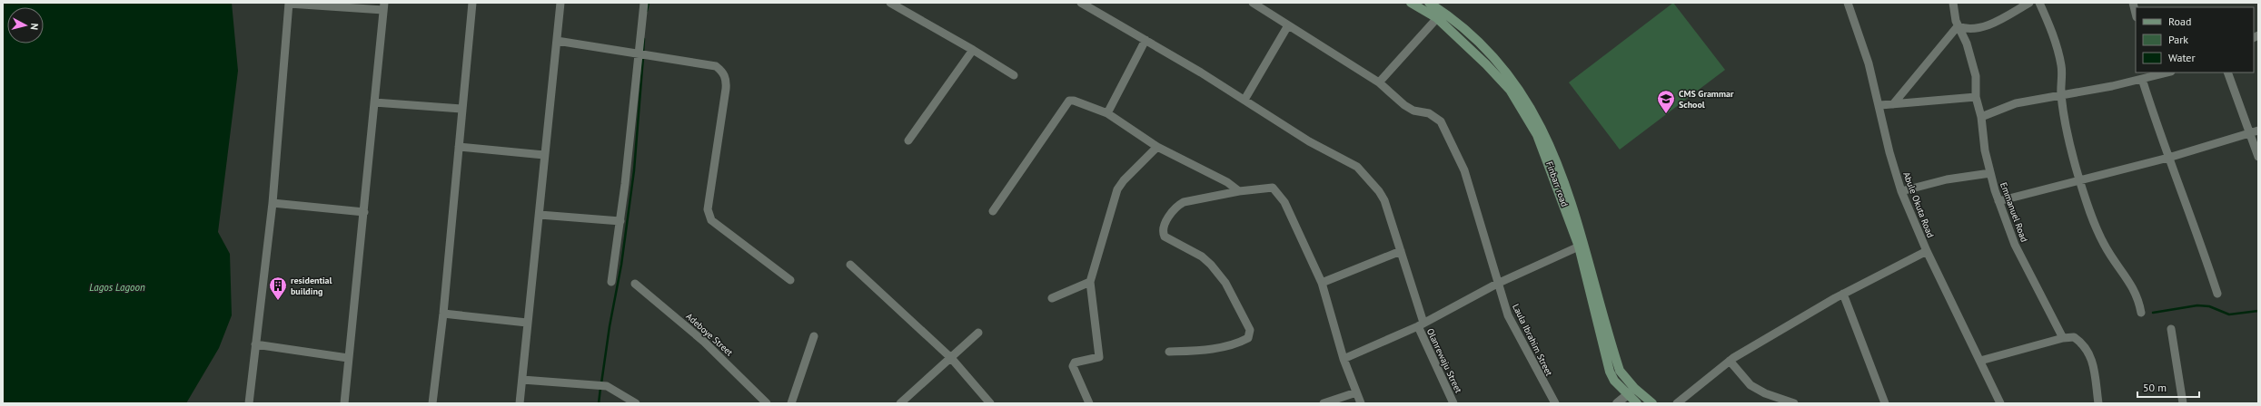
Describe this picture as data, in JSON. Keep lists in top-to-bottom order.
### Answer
{
  "streets": {
    "main road": ["Finbarr road"],
    "street": [
      "Abule Okuta Road",
      "Emmanuel Road",
      "Adeboye Street",
      "Laula Ibrahim Street",
      "Olanrewaju Street"
    ]
  },
  "water": ["Lagos Lagoon"],
  "places": {
    "school or university": ["CMS Grammar School"],
    "building": ["residential building"]
  },
  "legend": ["Road", "Park", "Water"],
  "scale_bar": "50 m",
  "north": "right"
}
